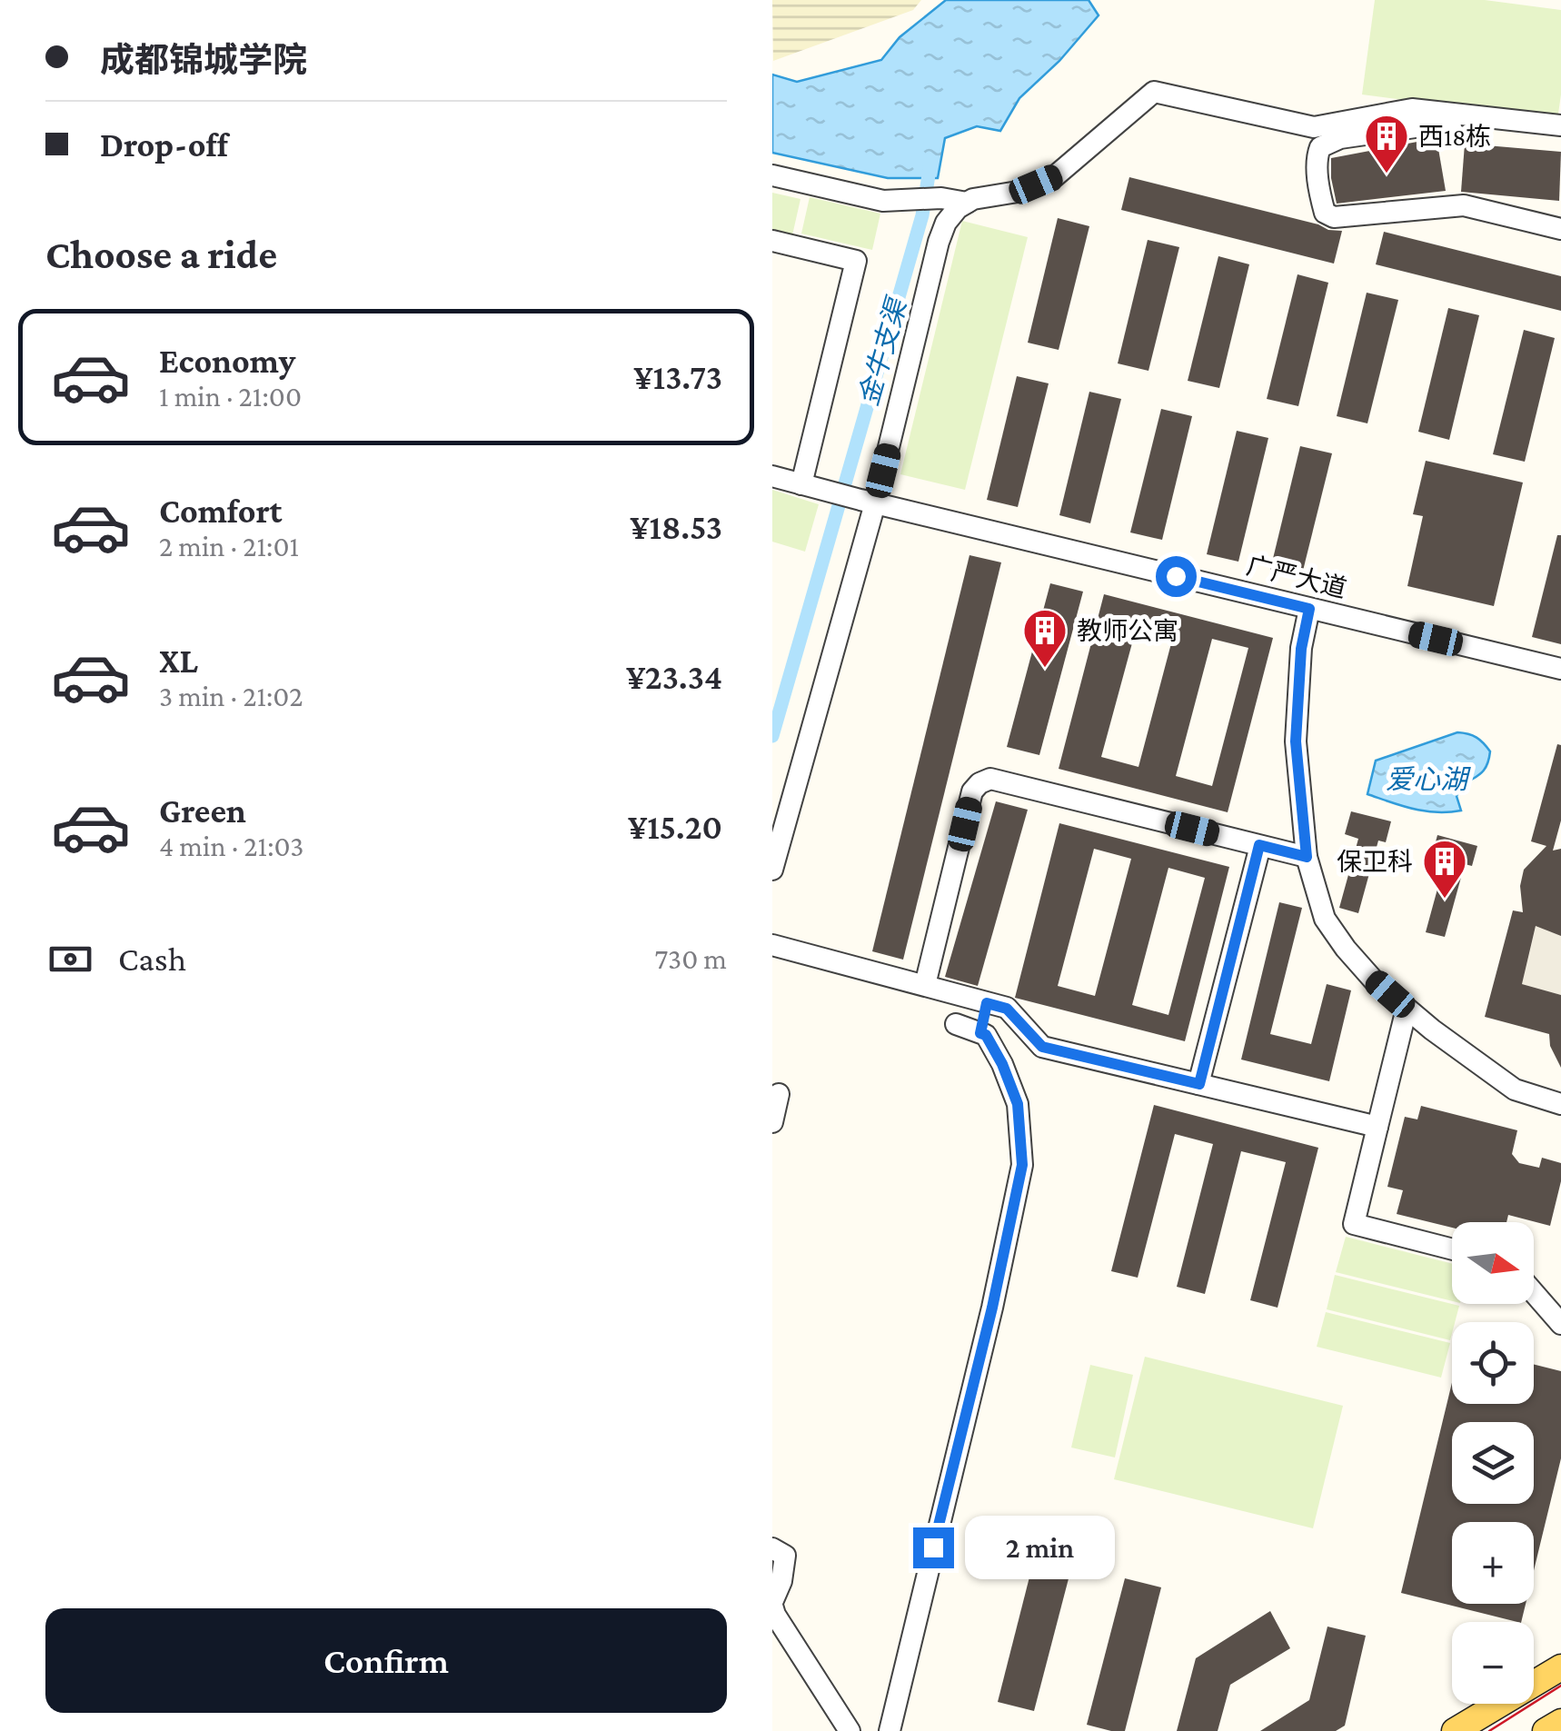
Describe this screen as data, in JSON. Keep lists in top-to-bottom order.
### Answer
{
  "streets": {
    "street": ["广严大道"]
  },
  "water": ["金牛支渠", "爱心湖"],
  "places": {
    "building": ["西18栋", "教师公寓", "保卫科"]
  },
  "north": "right",
  "page": {
    "banner": ["成都锦城学院", "Drop-off"],
    "heading": "Choose a ride",
    "list": [
      {
        "name": "Economy",
        "note": "1 min · 21:00",
        "value": "¥13.73"
      },
      {
        "name": "Comfort",
        "note": "2 min · 21:01",
        "value": "¥18.53"
      },
      {
        "name": "XL",
        "note": "3 min · 21:02",
        "value": "¥23.34"
      },
      {
        "name": "Green",
        "note": "4 min · 21:03",
        "value": "¥15.20"
      }
    ],
    "pay": ["Cash", "730 m"],
    "map_buttons": ["+", "−"],
    "bubble": "2 min",
    "buttons": "Confirm"
  }
}
